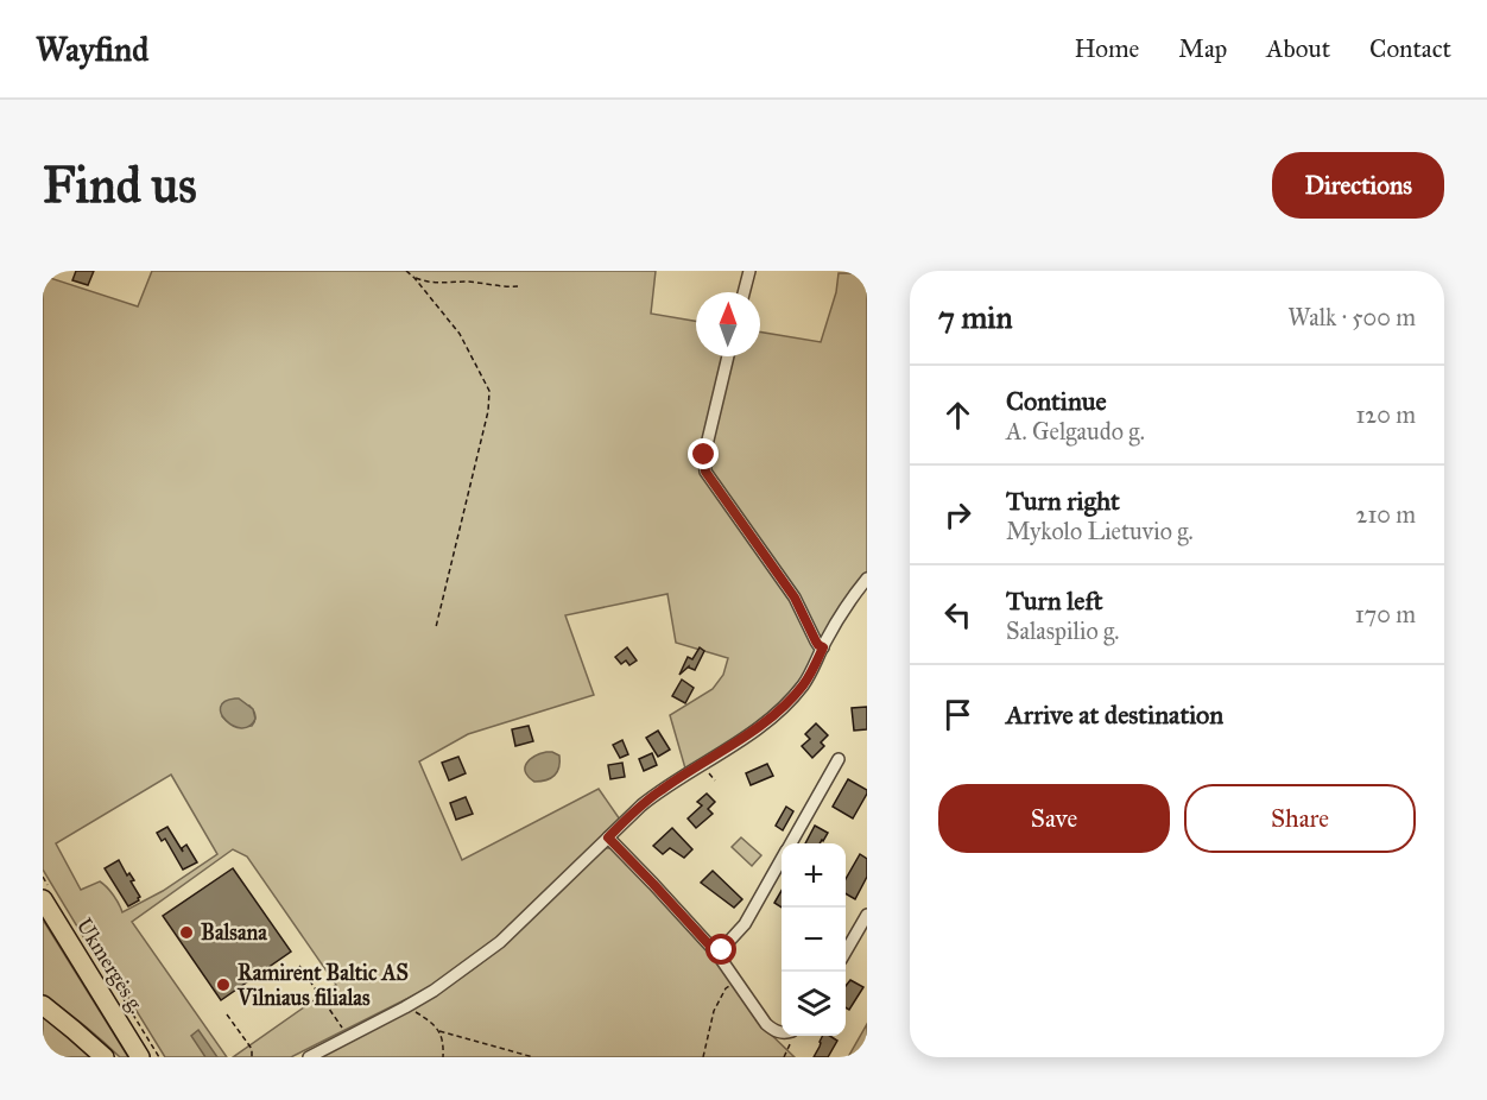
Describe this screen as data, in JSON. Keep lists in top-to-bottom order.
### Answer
{
  "streets": {
    "highway": ["Ukmergės g."]
  },
  "places": ["Balsana", "Ramirent Baltic AS Vilniaus filialas"],
  "north": "top",
  "page": {
    "header": "Wayfind",
    "nav": [
      "Home",
      "Map",
      "About",
      "Contact"
    ],
    "buttons": [
      "Directions",
      ["Save", "Share"]
    ],
    "title": "Find us",
    "heading": ["7 min", "Walk · 500 m"],
    "list": [
      ["Continue", "A. Gelgaudo g.", "120 m"],
      ["Turn right", "Mykolo Lietuvio g.", "210 m"],
      ["Turn left", "Salaspilio g.", "170 m"],
      "Arrive at destination"
    ],
    "map_buttons": ["+", "−"]
  }
}
